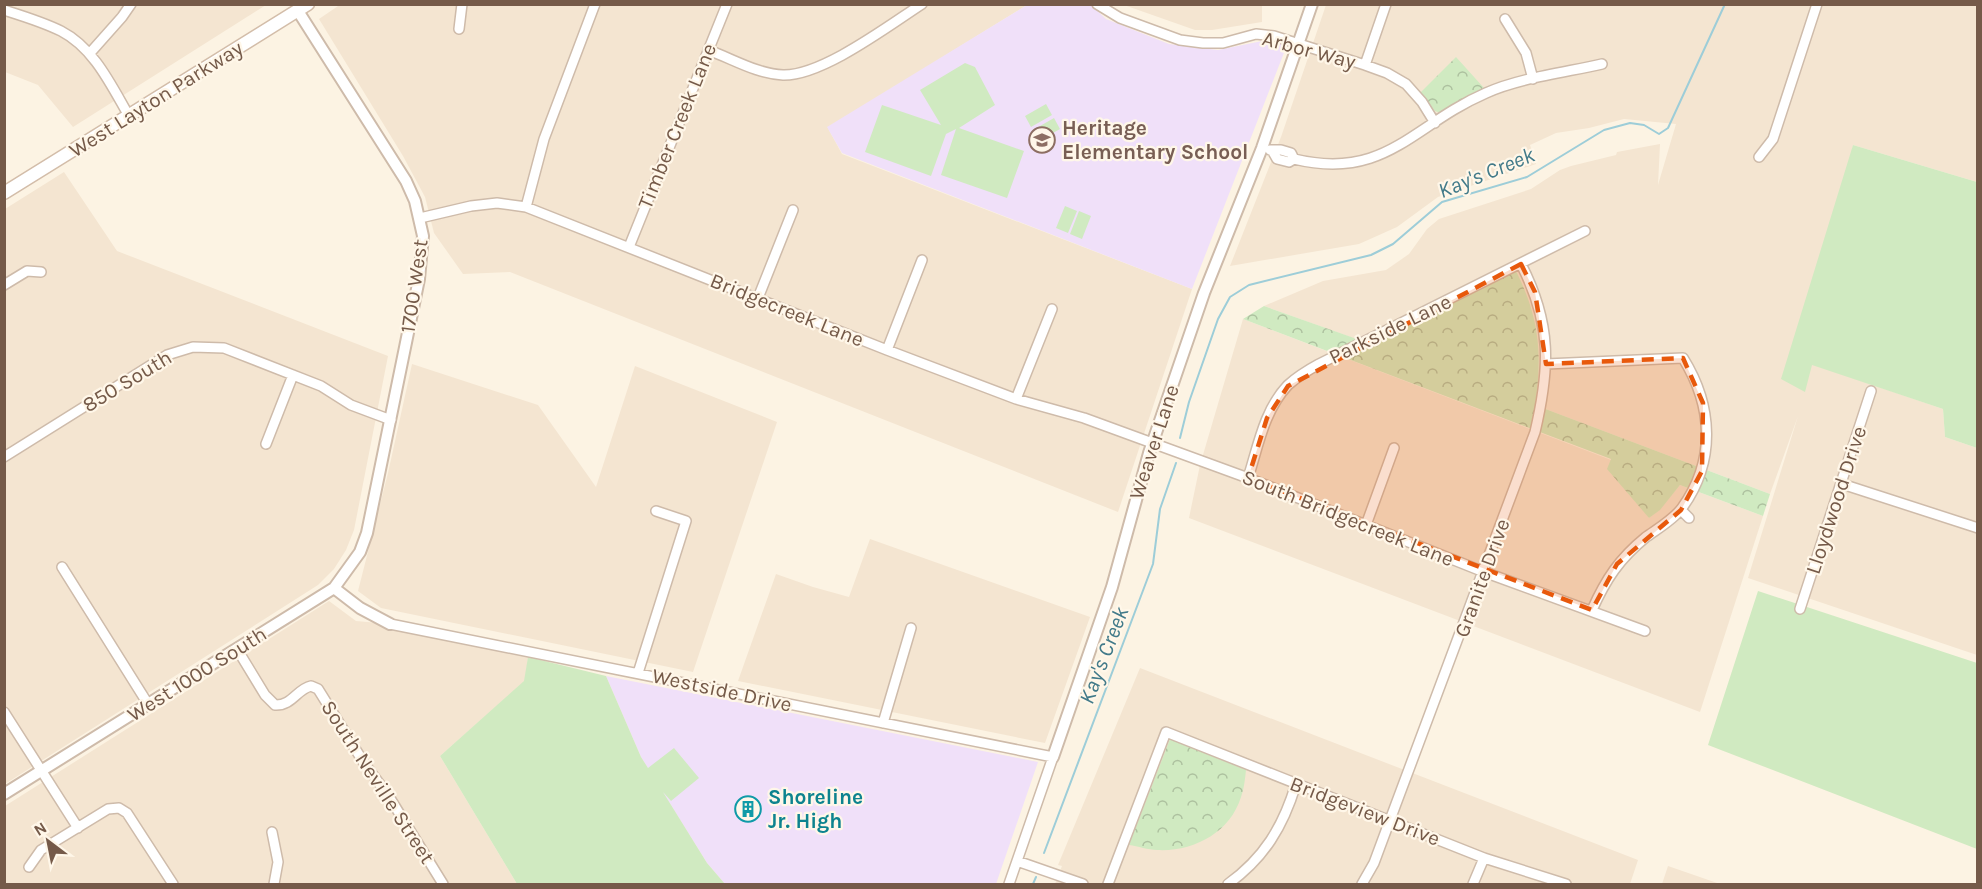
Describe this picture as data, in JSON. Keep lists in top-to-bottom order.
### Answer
{
  "streets": {
    "main road": ["West Layton Parkway"],
    "street": [
      "Arbor Way",
      "Timber Creek Lane",
      "1700 West",
      "Bridgecreek Lane",
      "Parkside Lane",
      "850 South",
      "Weaver Lane",
      "Lloydwood Drive",
      "South Bridgecreek Lane",
      "Granite Drive",
      "West 1000 South",
      "Westside Drive",
      "South Neville Street",
      "Bridgeview Drive"
    ]
  },
  "crossings": [
    ["Arbor Way", "Weaver Lane"],
    ["West Layton Parkway", "1700 West"],
    ["Timber Creek Lane", "Bridgecreek Lane"],
    ["1700 West", "Bridgecreek Lane"],
    ["1700 West", "850 South"],
    ["1700 West", "West 1000 South"],
    ["Bridgecreek Lane", "Weaver Lane"],
    ["Bridgecreek Lane", "South Bridgecreek Lane"],
    ["Parkside Lane", "South Bridgecreek Lane"],
    ["Parkside Lane", "Granite Drive"],
    ["Weaver Lane", "South Bridgecreek Lane"],
    ["Weaver Lane", "Westside Drive"],
    ["South Bridgecreek Lane", "Granite Drive"],
    ["Granite Drive", "Bridgeview Drive"],
    ["West 1000 South", "South Neville Street"]
  ],
  "water": ["Kay's Creek"],
  "places": {
    "school or university": ["Heritage Elementary School"],
    "building": ["Shoreline Jr. High"]
  },
  "north": "top left"
}
